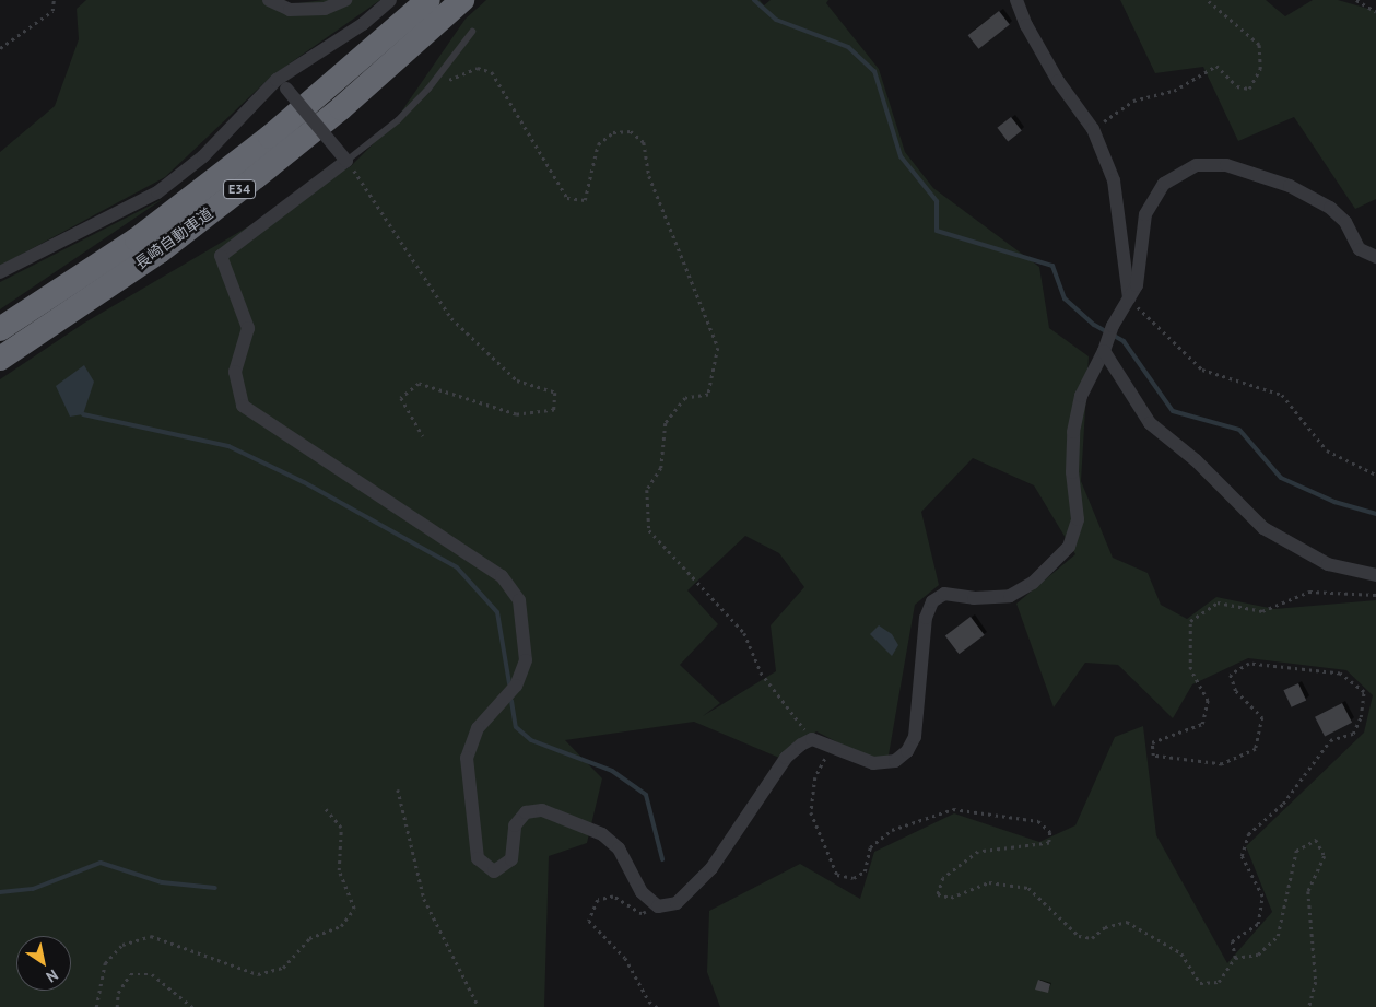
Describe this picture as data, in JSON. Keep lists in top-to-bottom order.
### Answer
{
  "streets": {
    "highway": ["E34", "長崎自動車道"]
  },
  "north": "bottom right"
}
